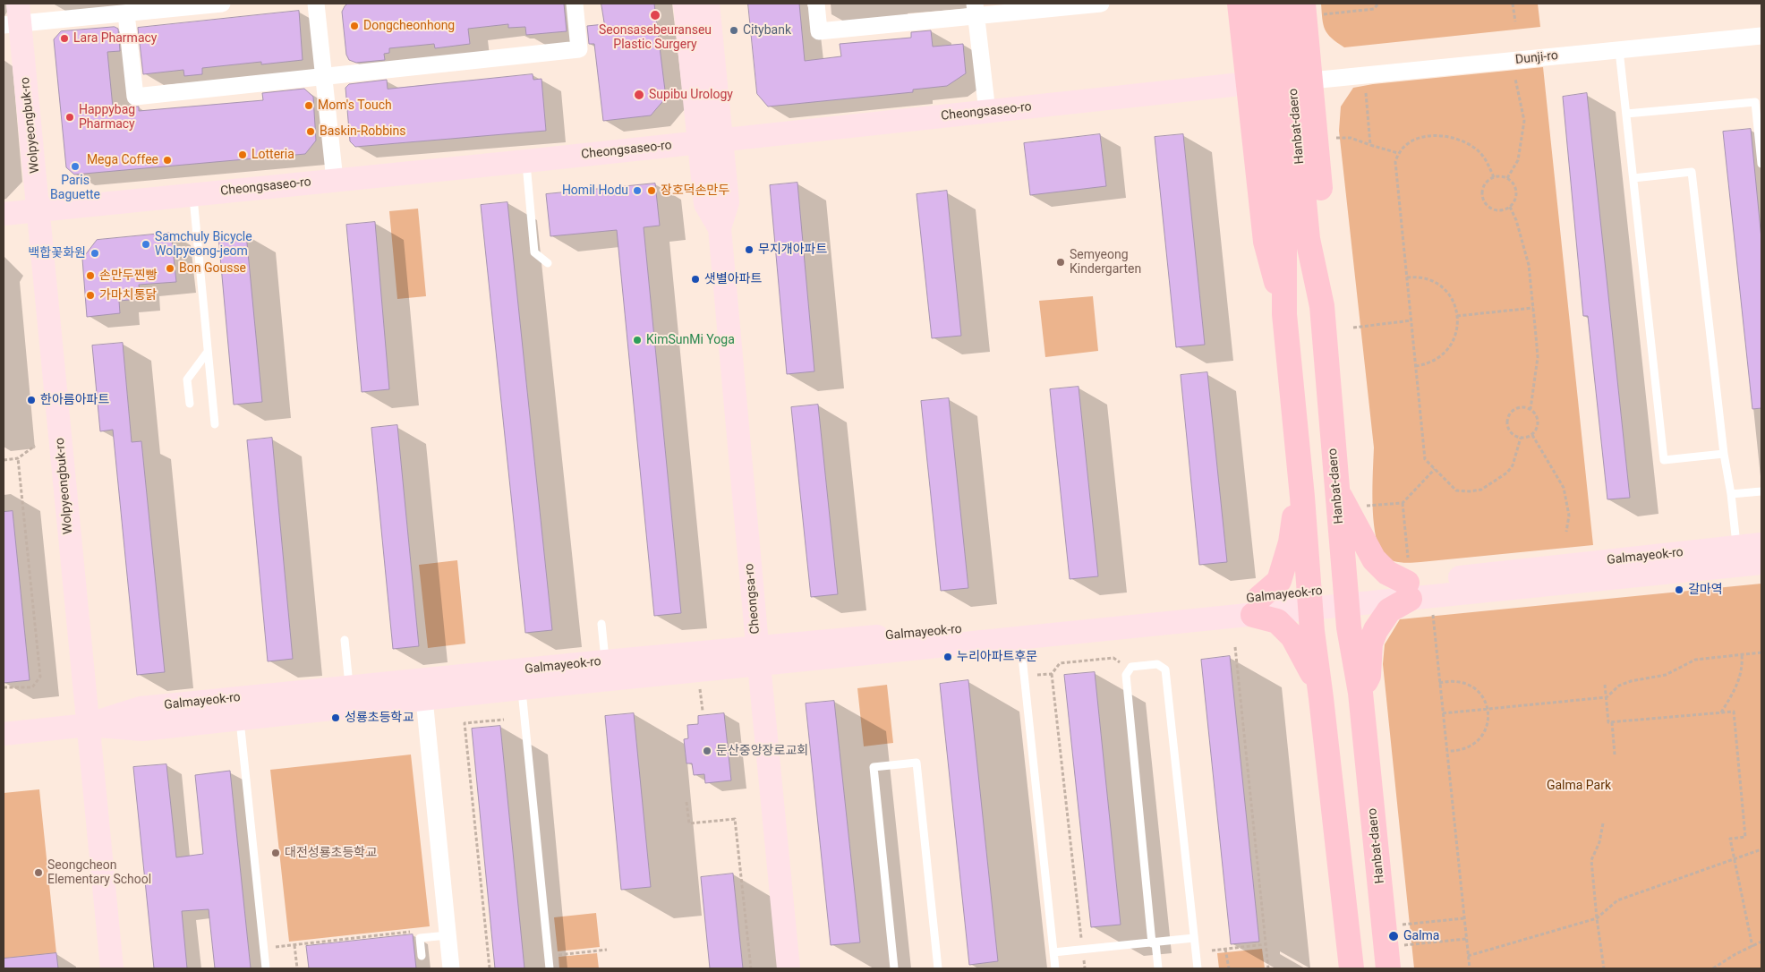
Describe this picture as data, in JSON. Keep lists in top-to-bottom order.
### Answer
{
  "streets": {
    "main road": ["Hanbat-daero"],
    "street": [
      "Dunji-ro",
      "Cheongsaseo-ro",
      "Wolpyeongbuk-ro",
      "Galmayeok-ro",
      "Cheongsa-ro"
    ]
  },
  "crossings": [
    ["Cheongsaseo-ro", "Wolpyeongbuk-ro"],
    ["Cheongsaseo-ro", "Cheongsa-ro"],
    ["Wolpyeongbuk-ro", "Galmayeok-ro"],
    ["Hanbat-daero", "Galmayeok-ro"],
    ["Galmayeok-ro", "Cheongsa-ro"]
  ],
  "parks": ["Galma Park"],
  "places": [
    "Seonsasebeuranseu Plastic Surgery",
    "Dongcheonhong",
    "Citybank",
    "Lara Pharmacy",
    "Supibu Urology",
    "Mom's Touch",
    "Happybag Pharmacy",
    "Baskin-Robbins",
    "Lotteria",
    "Mega Coffee",
    "Paris Baguette",
    "Homil Hodu",
    "장호덕손만두",
    "Samchuly Bicycle Wolpyeong-jeom",
    "무지개아파트",
    "백합꽃화원",
    "Semyeong Kindergarten",
    "Bon Gousse",
    "손만두찐빵",
    "샛별아파트",
    "가마치통닭",
    "KimSunMi Yoga",
    "한아름아파트",
    "갈마역",
    "누리아파트후문",
    "성룡초등학교",
    "둔산중앙장로교회",
    "대전성룡초등학교",
    "Seongcheon Elementary School",
    "Galma"
  ]
}
